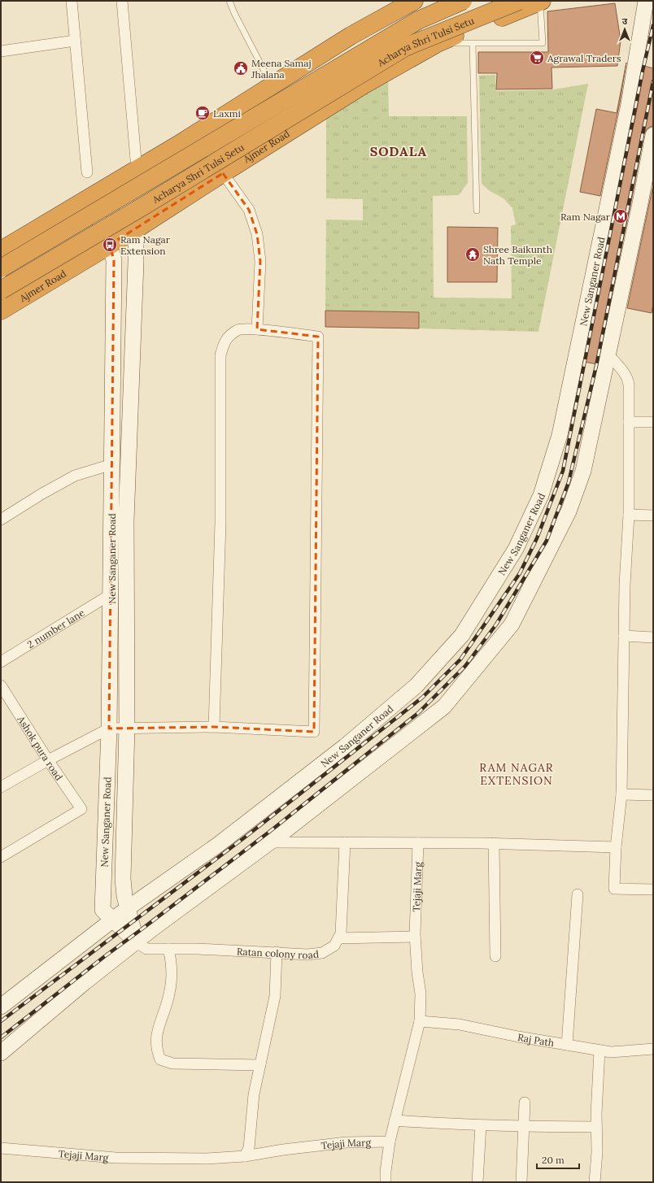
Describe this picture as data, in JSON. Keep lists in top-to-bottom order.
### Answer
{
  "streets": {
    "highway": ["Acharya Shri Tulsi Setu", "Ajmer Road"],
    "main road": ["New Sanganer Road"],
    "street": [
      "2 number lane",
      "Ashok pura road",
      "Tejaji Marg",
      "Ratan colony road",
      "Raj Path"
    ]
  },
  "crossings": [
    ["Ajmer Road", "New Sanganer Road"],
    ["New Sanganer Road", "2 number lane"],
    ["New Sanganer Road", "Ratan colony road"],
    ["Tejaji Marg", "Raj Path"]
  ],
  "districts": ["SODALA", "RAM NAGAR EXTENSION"],
  "places": {
    "supermarket": ["Agrawal Traders"],
    "public building": ["Meena Samaj Jhalana"],
    "cafe": ["Laxmi"],
    "metro station": ["Ram Nagar"],
    "bus stop": ["Ram Nagar Extension"],
    "temple": ["Shree Baikunth Nath Temple"]
  },
  "scale_bar": "20 m",
  "north": "top"
}
